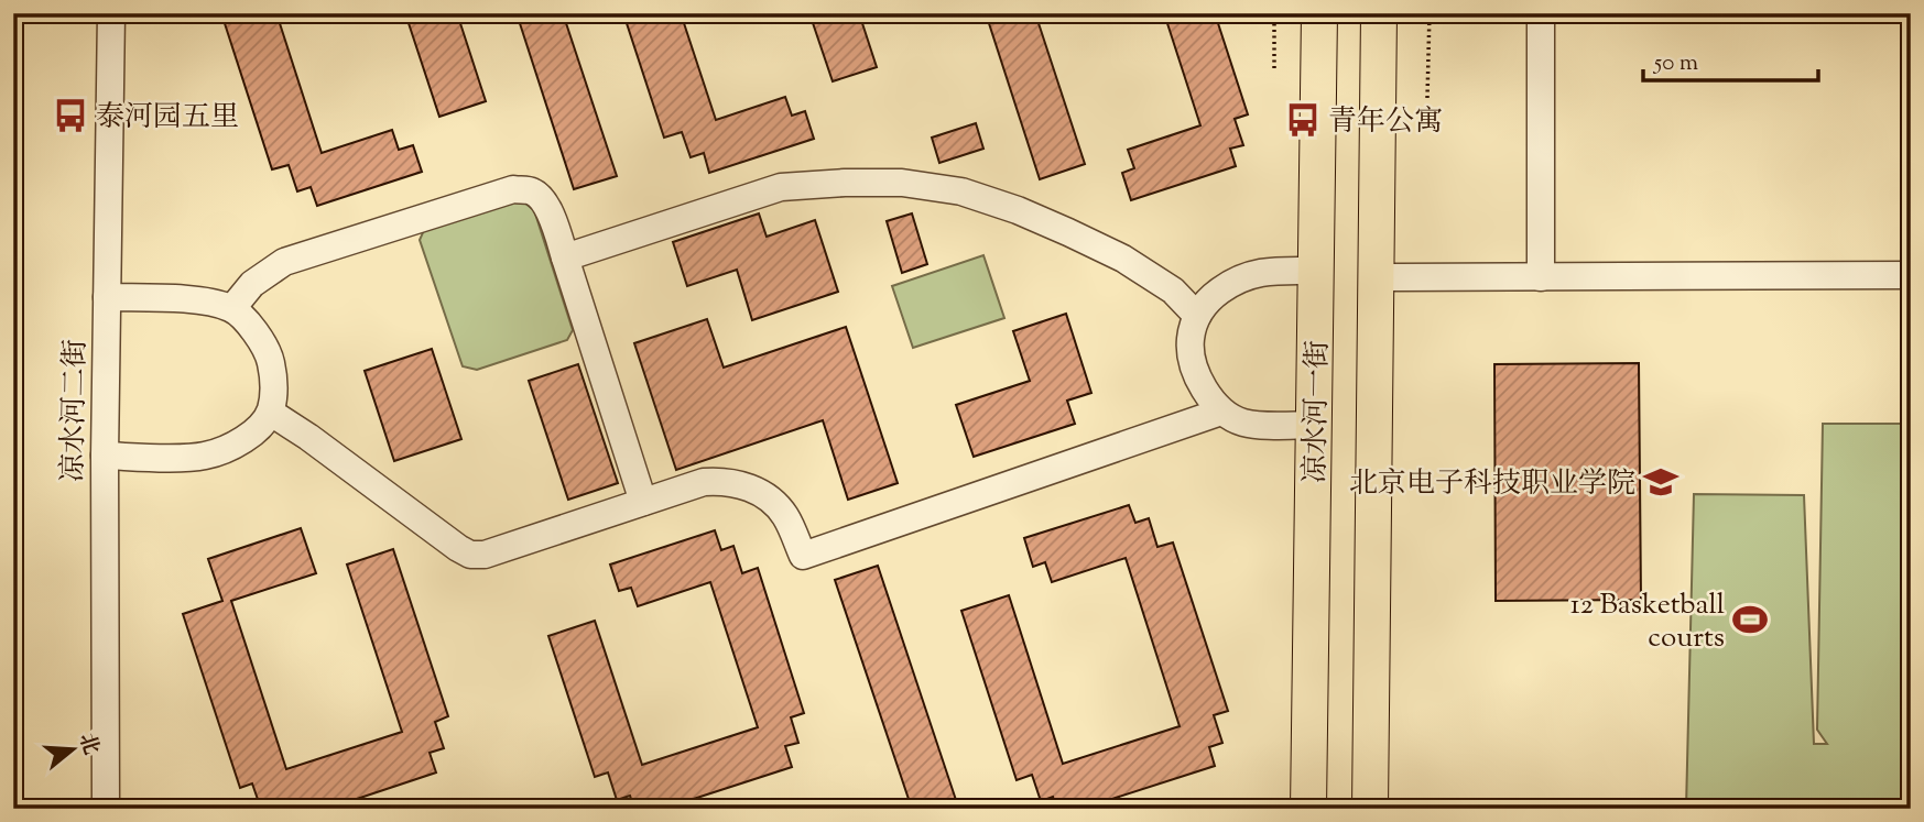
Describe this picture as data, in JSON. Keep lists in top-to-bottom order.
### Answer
{
  "streets": {
    "main road": ["凉水河一街"],
    "street": ["凉水河二街"]
  },
  "places": {
    "bus stop": ["泰河园五里", "青年公寓"],
    "school or university": ["北京电子科技职业学院"],
    "sports": ["12 Basketball courts"]
  },
  "scale_bar": "50 m",
  "north": "right"
}
